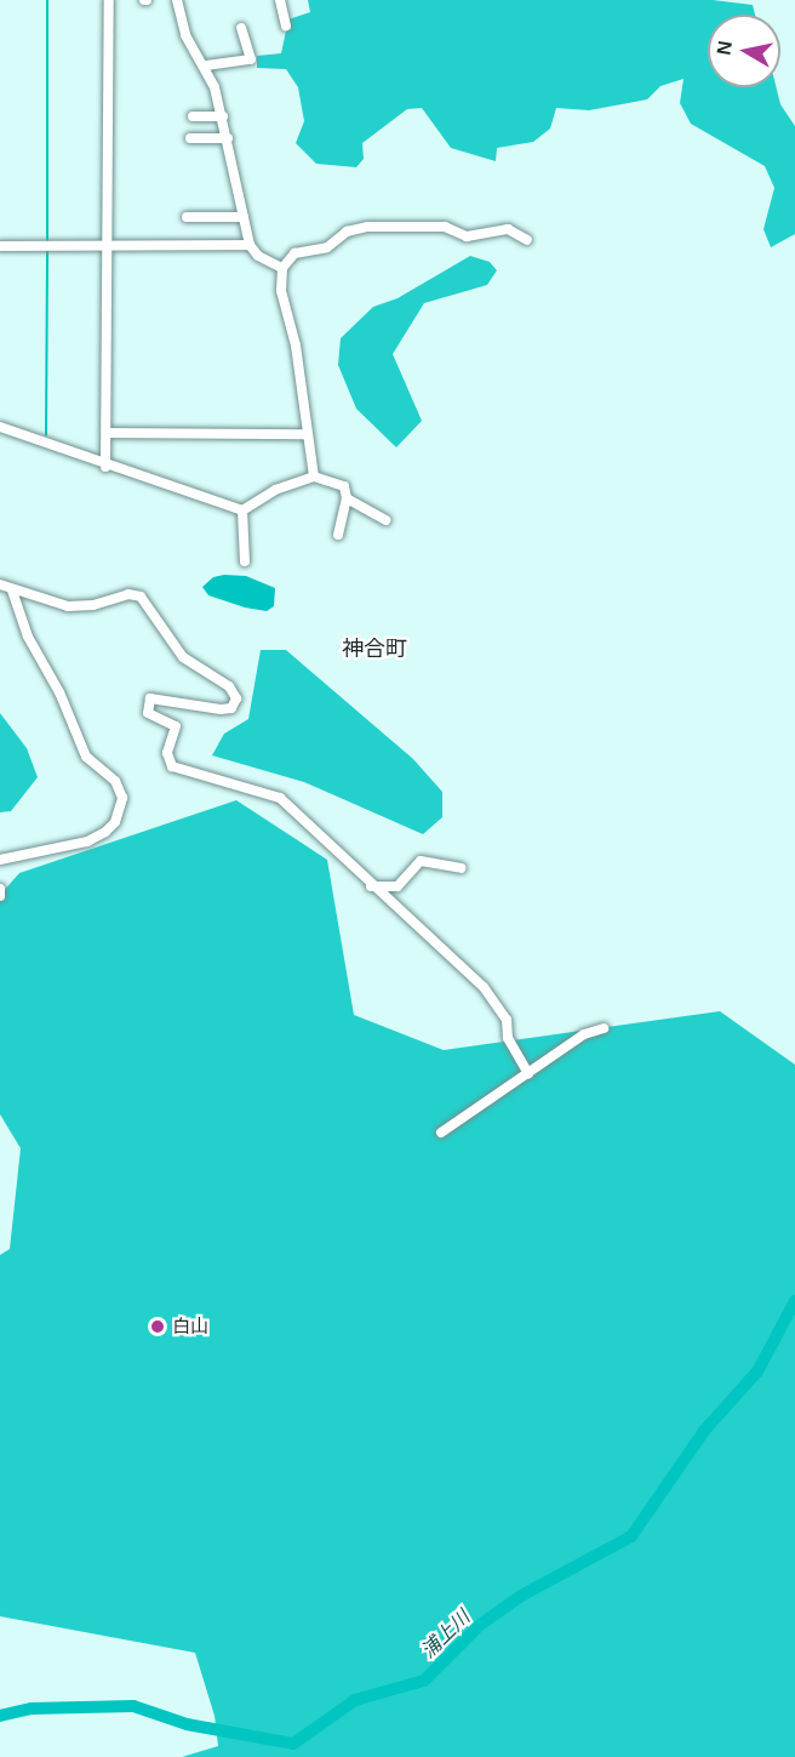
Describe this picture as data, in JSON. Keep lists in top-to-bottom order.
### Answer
{
  "districts": ["神合町"],
  "water": ["浦上川"],
  "places": ["白山"],
  "north": "left"
}
